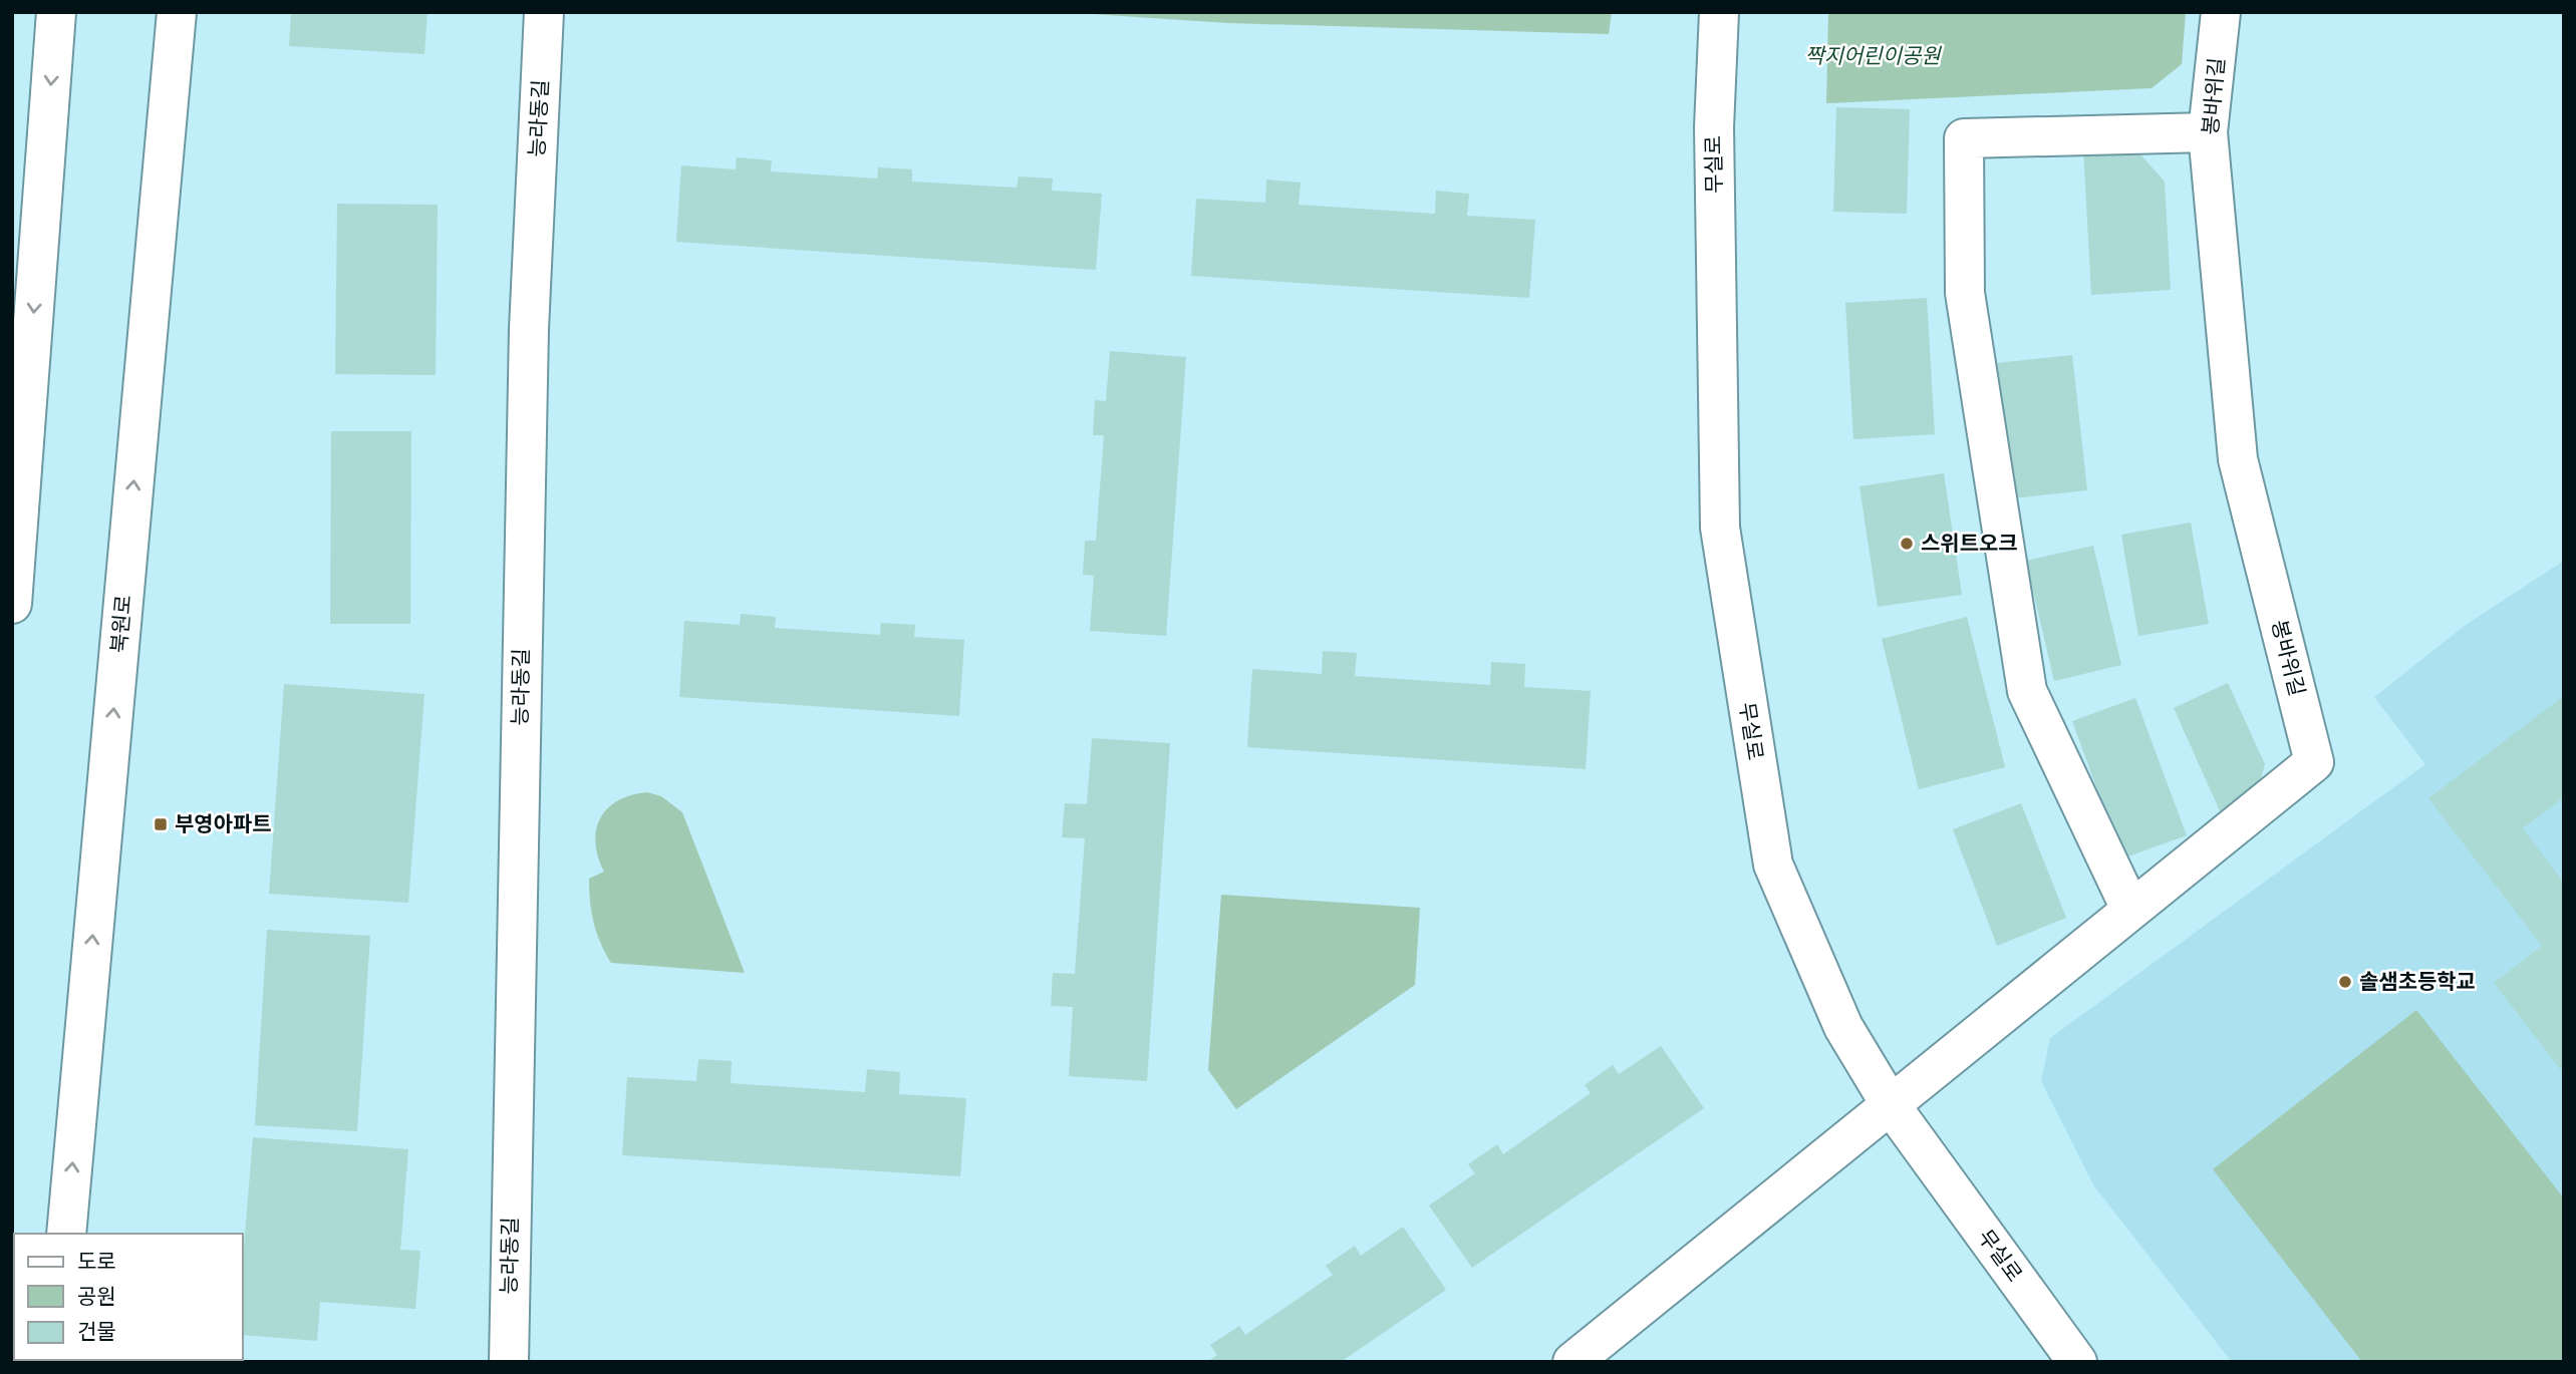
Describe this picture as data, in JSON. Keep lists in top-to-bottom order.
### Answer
{
  "streets": {
    "street": [
      "봉바위길",
      "능라동길",
      "무실로",
      "북원로"
    ]
  },
  "crossings": [
    ["봉바위길", "무실로"]
  ],
  "parks": ["짝지어린이공원"],
  "places": {
    "other": ["스위트오크", "솔샘초등학교"],
    "transit": ["부영아파트"]
  },
  "legend": ["도로", "공원", "건물"]
}
